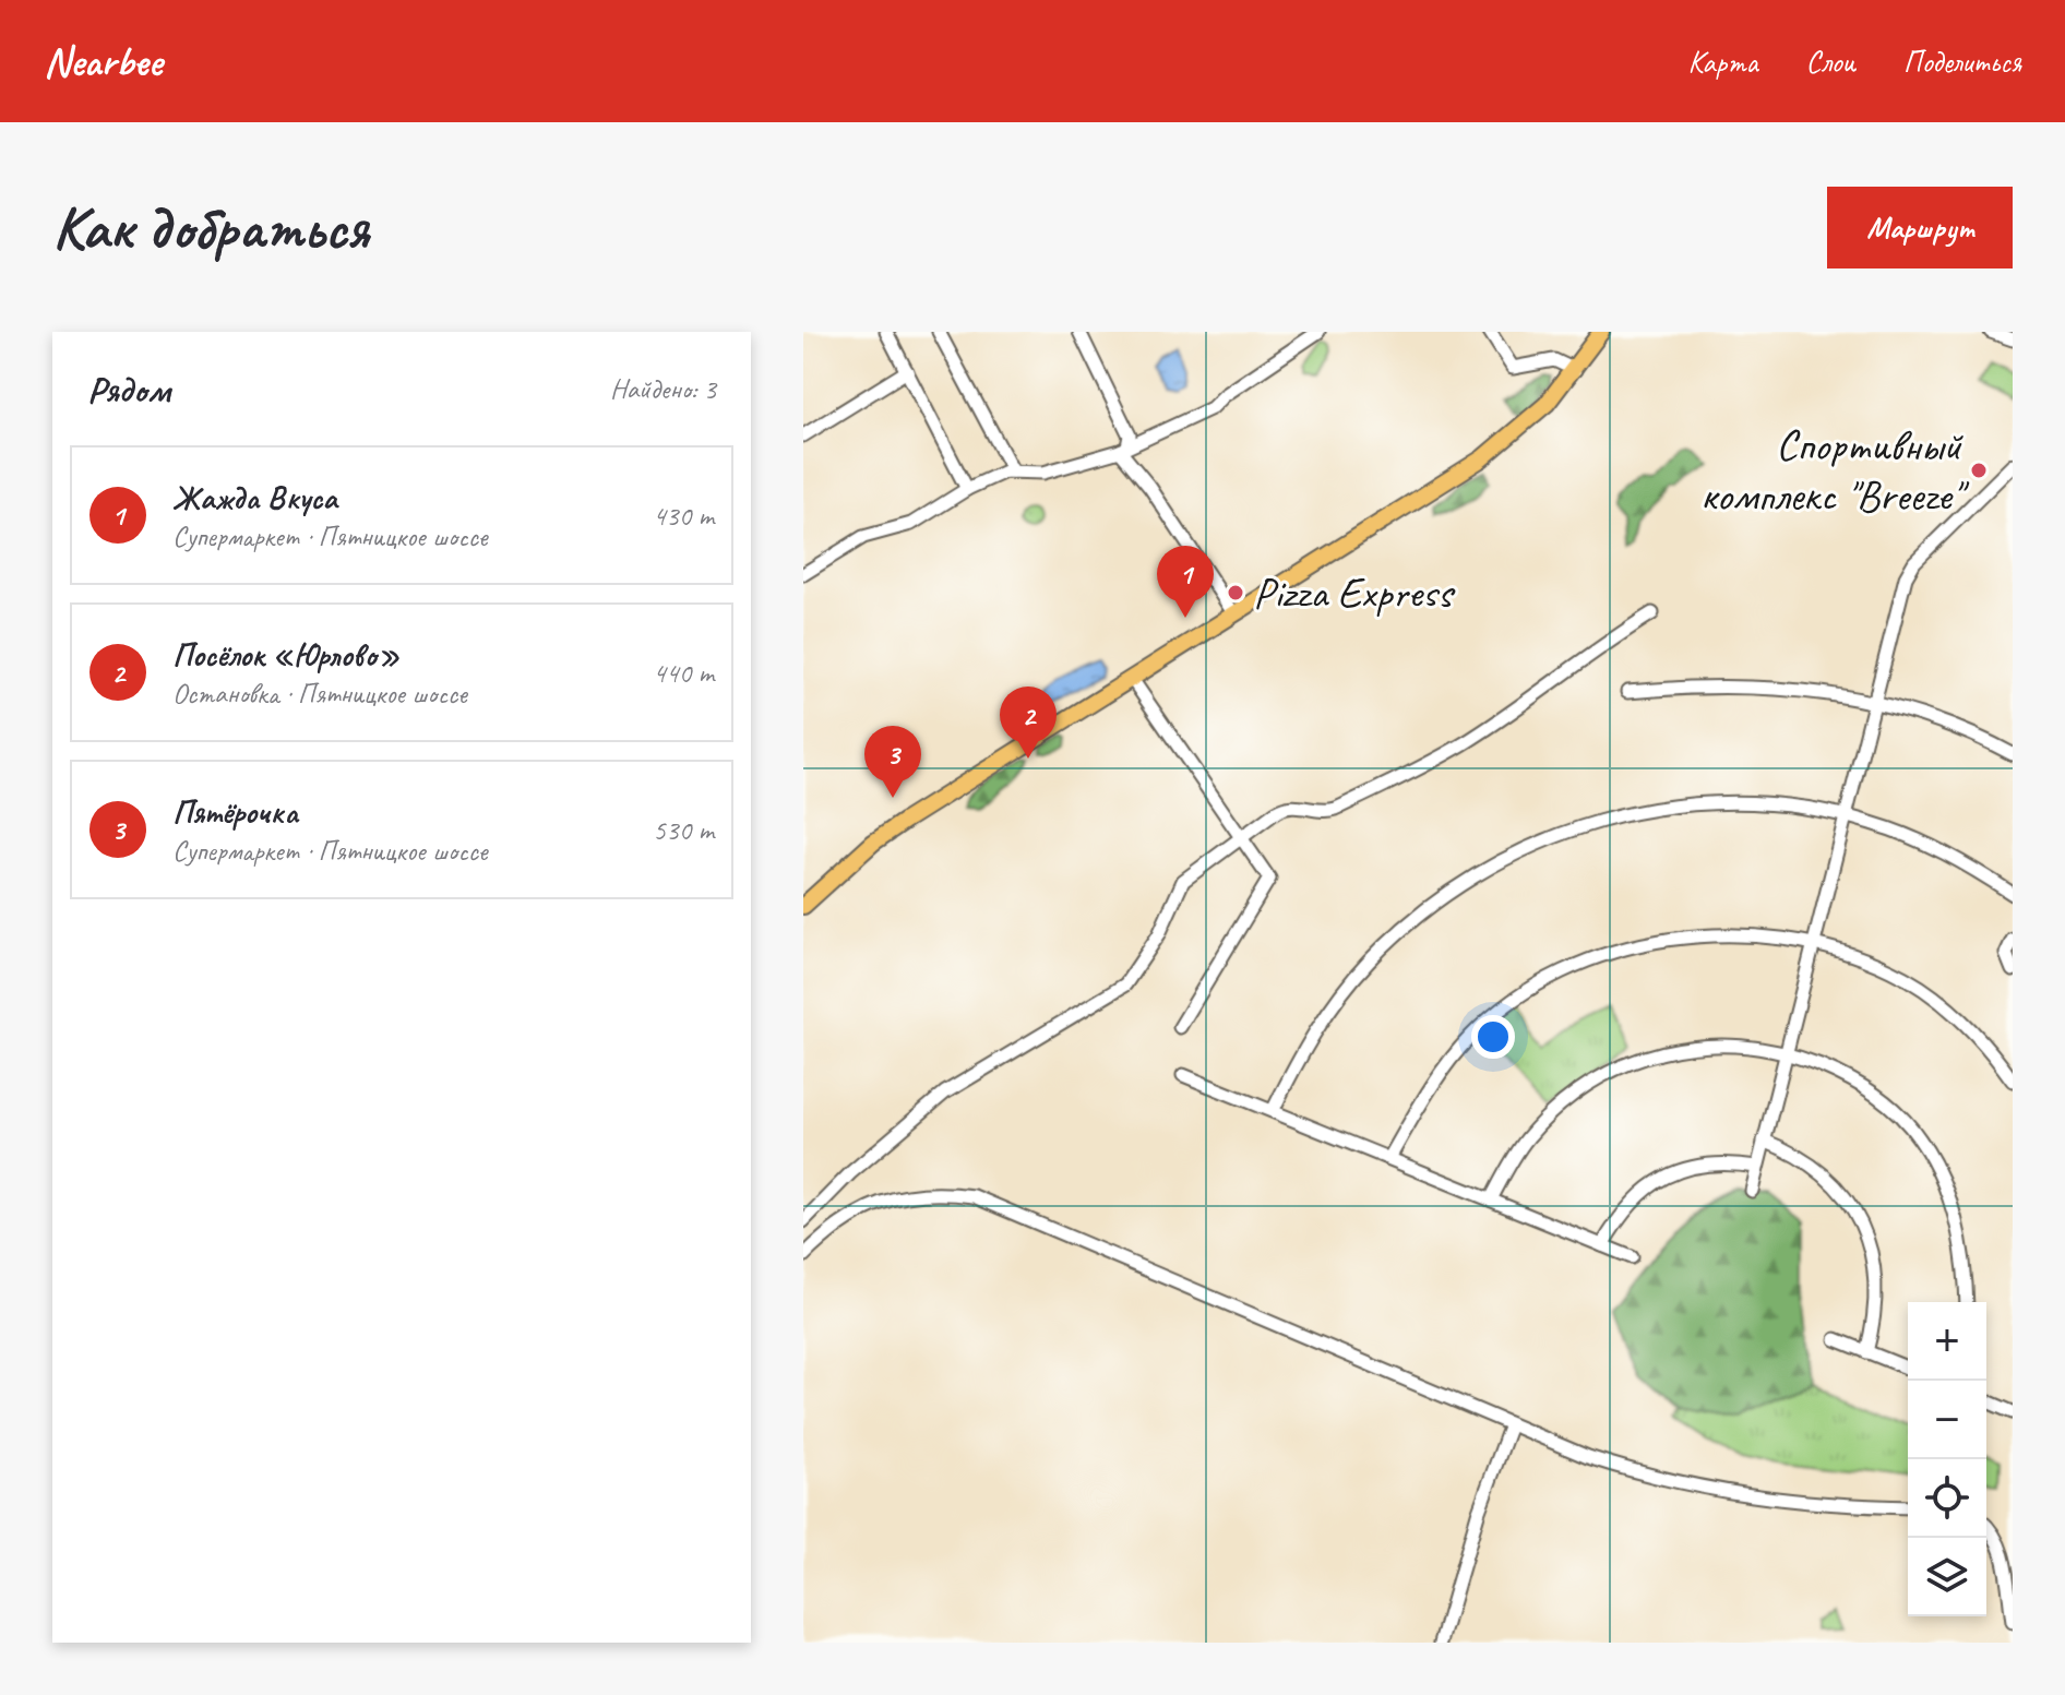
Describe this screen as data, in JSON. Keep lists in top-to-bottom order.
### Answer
{
  "places": ["Спортивный комплекс \"Breeze\"", "Pizza Express"],
  "page": {
    "header": "Nearbee",
    "nav": ["Карта", "Слои", "Поделиться"],
    "buttons": "Маршрут",
    "title": "Как добраться",
    "heading": ["Рядом", "Найдено: 3"],
    "list": [
      {
        "mark": "1",
        "name": "Жажда Вкуса",
        "note": "Супермаркет · Пятницкое шоссе",
        "value": "430 m"
      },
      {
        "mark": "2",
        "name": "Посёлок «Юрлово»",
        "note": "Остановка · Пятницкое шоссе",
        "value": "440 m"
      },
      {
        "mark": "3",
        "name": "Пятёрочка",
        "note": "Супермаркет · Пятницкое шоссе",
        "value": "530 m"
      }
    ],
    "pins": ["1", "2", "3"],
    "map_buttons": ["+", "−"]
  }
}
